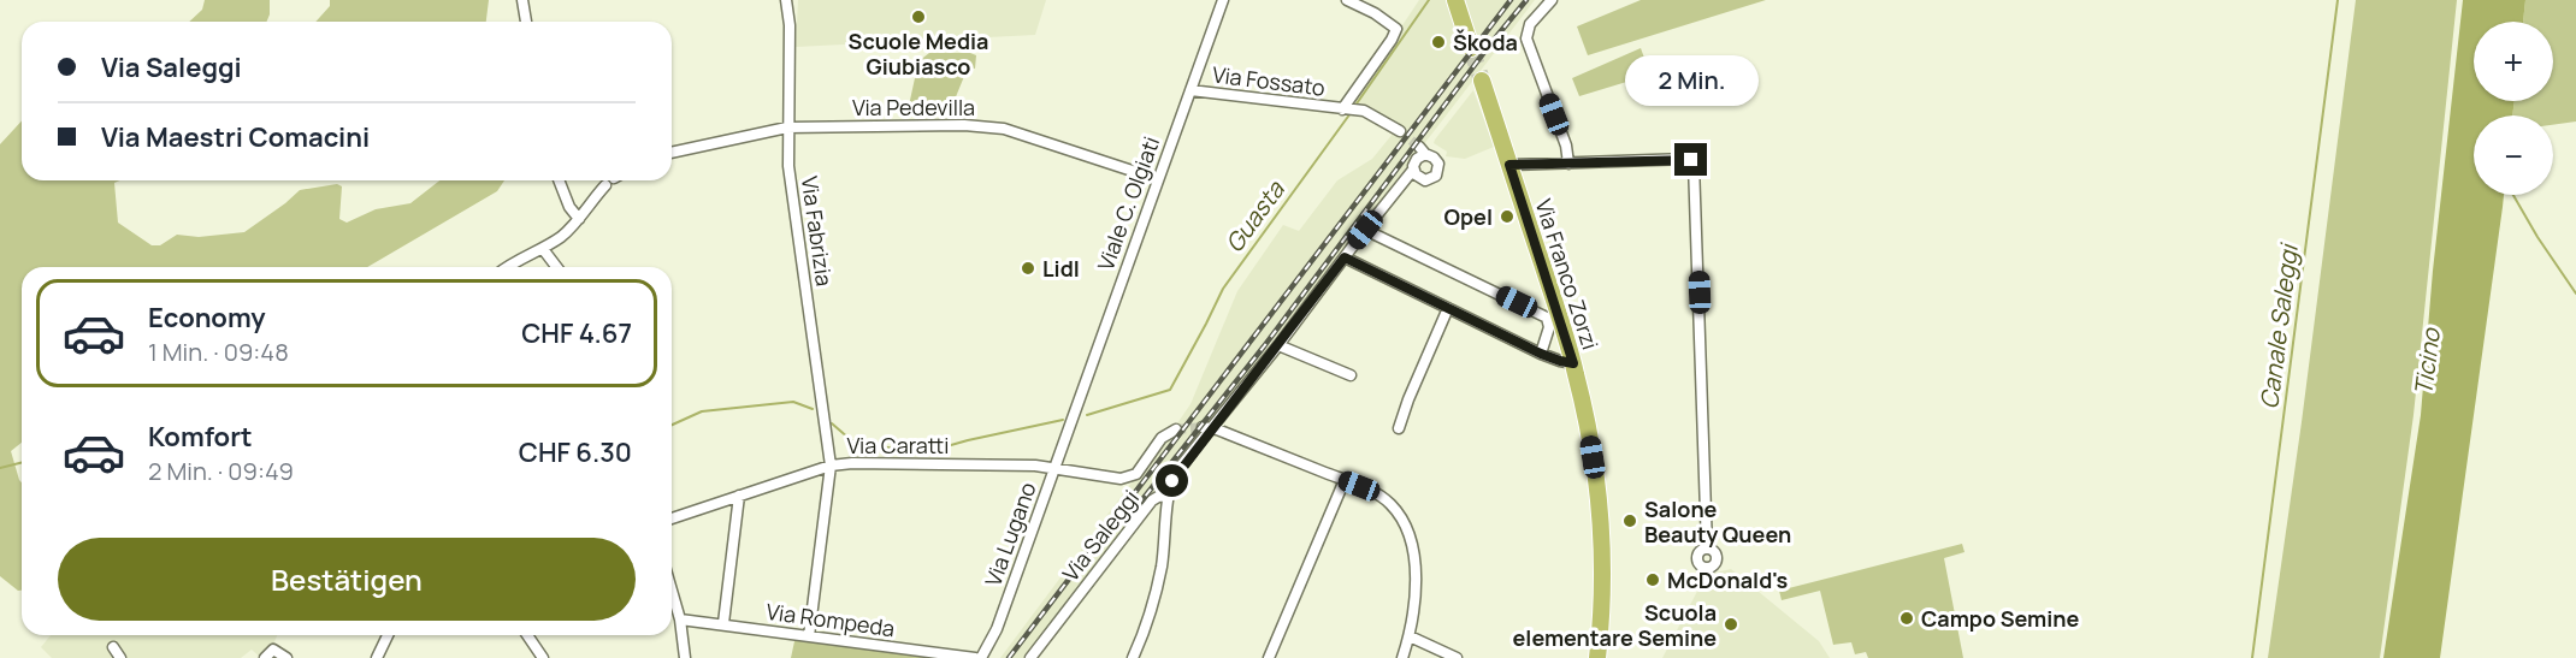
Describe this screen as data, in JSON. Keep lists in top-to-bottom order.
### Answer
{
  "streets": {
    "main road": ["Via Franco Zorzi"],
    "street": [
      "Via Fossato",
      "Via Pedevilla",
      "Viale C. Olgiati",
      "Via Fabrizia",
      "Via Caratti",
      "Via Lugano",
      "Via Saleggi",
      "Via Rompeda"
    ]
  },
  "crossings": [
    ["Via Fossato", "Viale C. Olgiati"],
    ["Via Pedevilla", "Viale C. Olgiati"],
    ["Via Pedevilla", "Via Fabrizia"],
    ["Viale C. Olgiati", "Via Lugano"],
    ["Via Fabrizia", "Via Caratti"],
    ["Via Fabrizia", "Via Rompeda"],
    ["Via Caratti", "Via Lugano"],
    ["Via Lugano", "Via Rompeda"]
  ],
  "water": ["Guasta", "Canale Saleggi", "Ticino"],
  "places": [
    "Scuole Media Giubiasco",
    "Škoda",
    "Opel",
    "Lidl",
    "Salone Beauty Queen",
    "McDonald's",
    "Campo Semine",
    "Scuola elementare Semine"
  ],
  "page": {
    "map_buttons": ["+", "−"],
    "banner": ["Via Saleggi", "Via Maestri Comacini"],
    "bubble": "2 Min.",
    "list": [
      {
        "name": "Economy",
        "note": "1 Min. · 09:48",
        "value": "CHF 4.67"
      },
      {
        "name": "Komfort",
        "note": "2 Min. · 09:49",
        "value": "CHF 6.30"
      }
    ],
    "buttons": "Bestätigen"
  }
}
